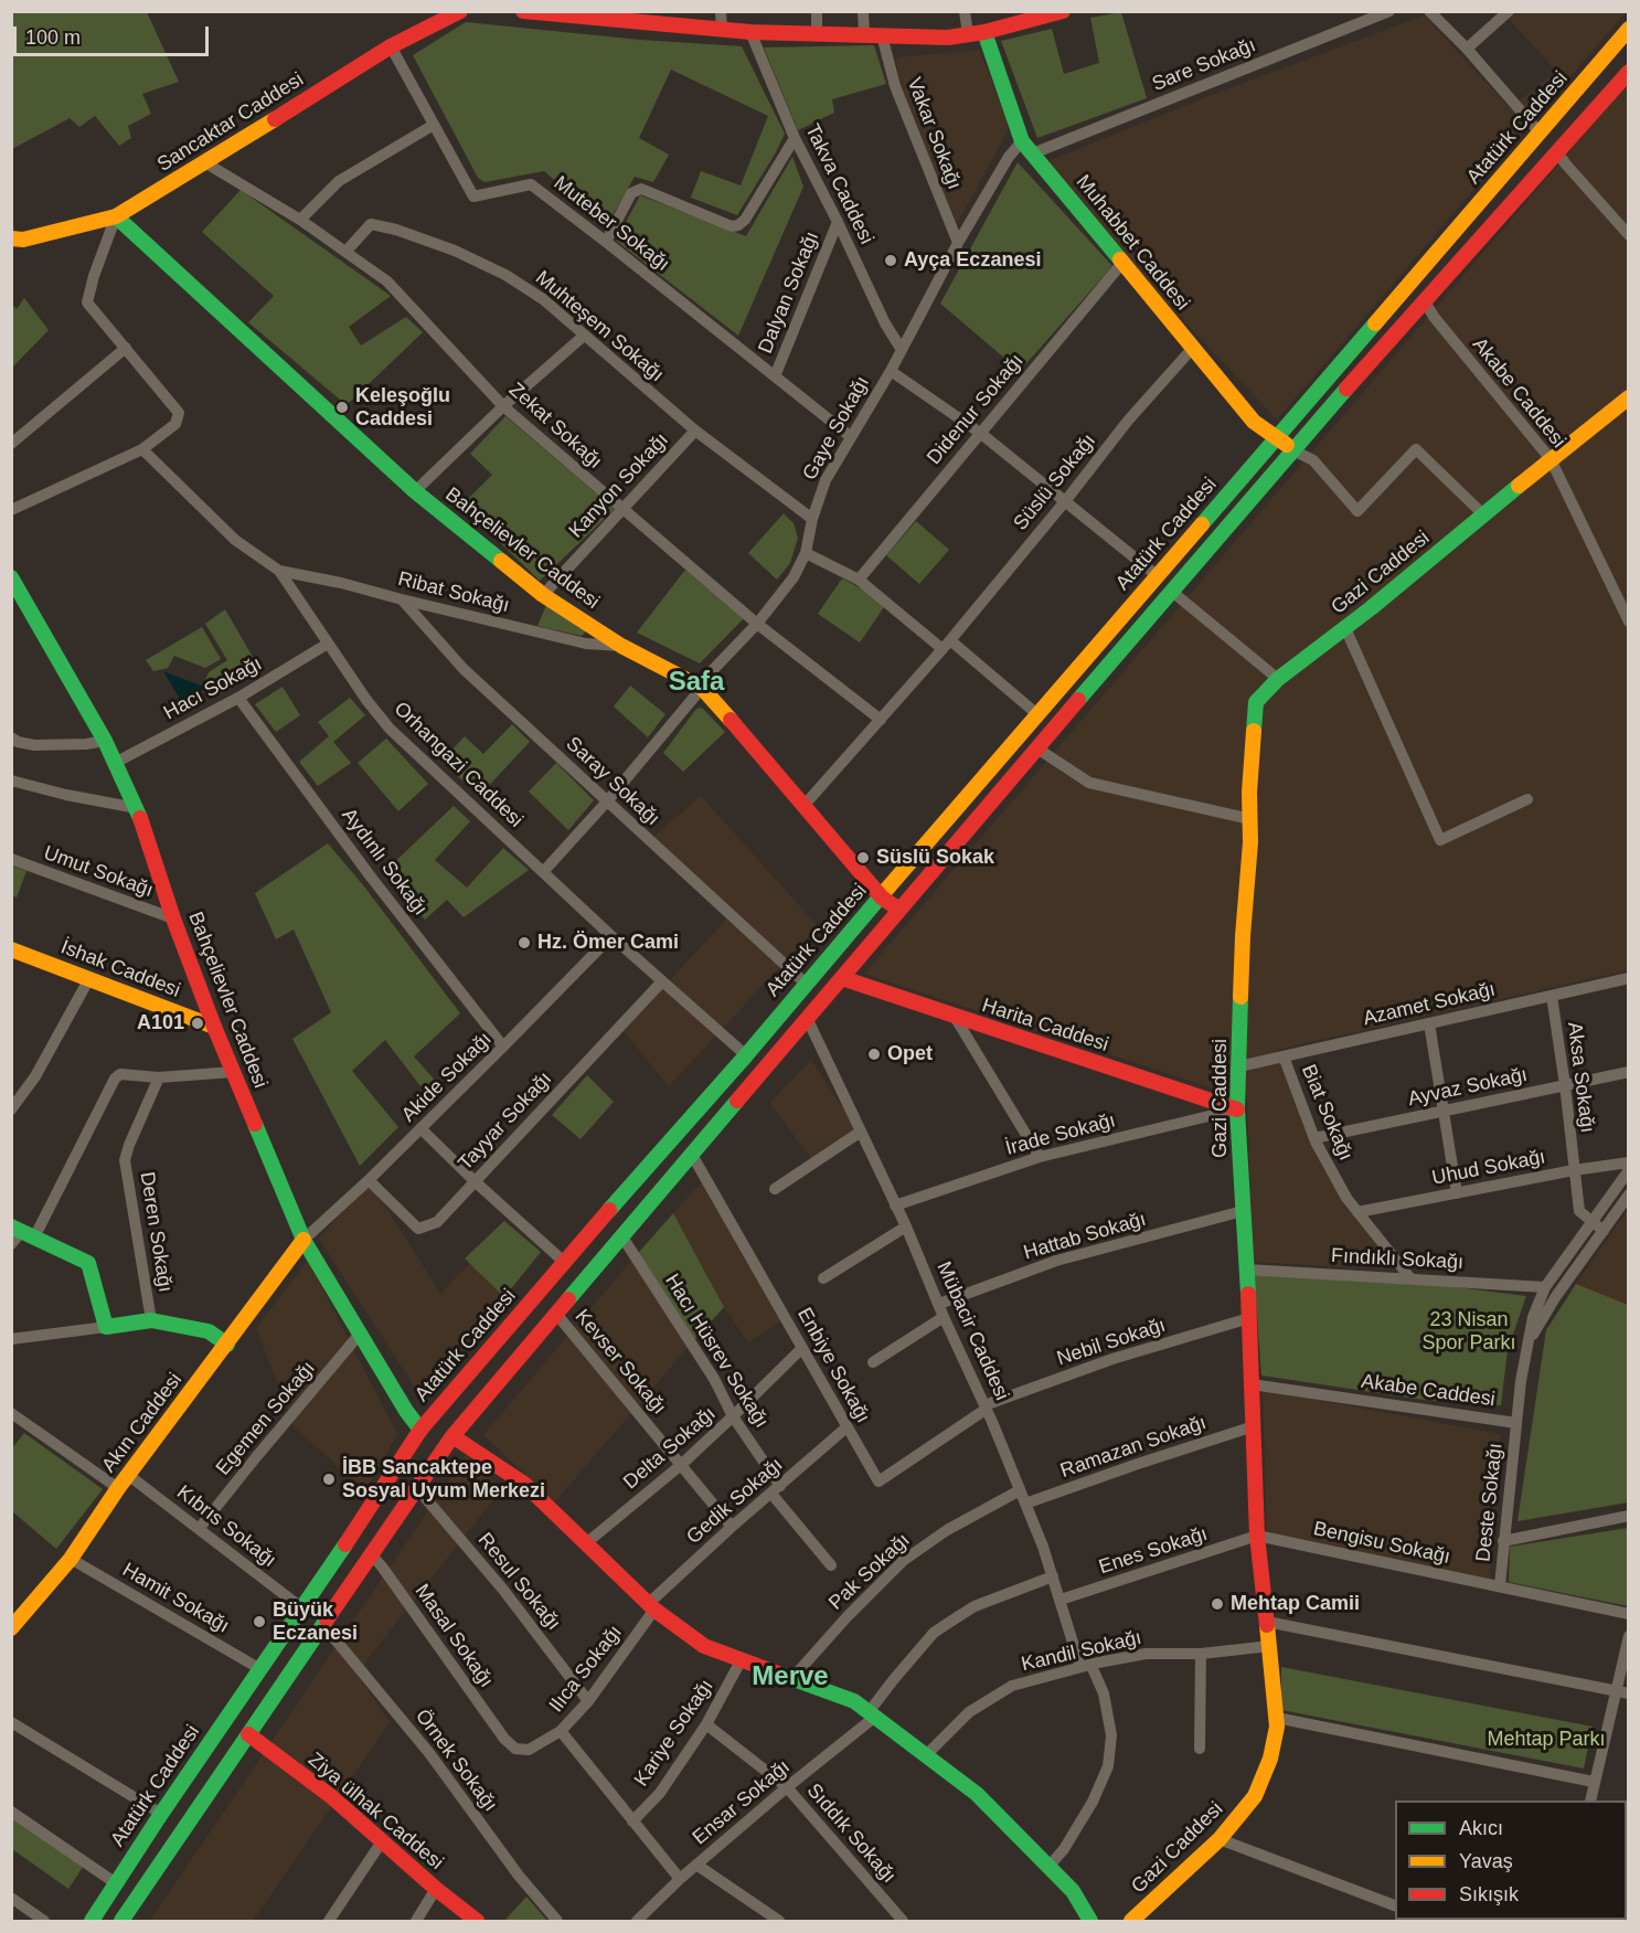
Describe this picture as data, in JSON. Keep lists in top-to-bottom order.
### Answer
{
  "streets": {
    "main road": [
      "Sancaktar Caddesi",
      "Atatürk Caddesi",
      "Muhabbet Caddesi",
      "Bahçelievler Caddesi",
      "Gazi Caddesi",
      "İshak Caddesi",
      "Harita Caddesi",
      "Akın Caddesi",
      "Ziya ülhak Caddesi"
    ],
    "street": [
      "Sare Sokağı",
      "Vakar Sokağı",
      "Takva Caddesi",
      "Muteber Sokağı",
      "Dalyan Sokağı",
      "Muhteşem Sokağı",
      "Akabe Caddesi",
      "Didenur Sokağı",
      "Zekat Sokağı",
      "Gaye Sokağı",
      "Süslü Sokağı",
      "Kanyon Sokağı",
      "Ribat Sokağı",
      "Hacı Sokağı",
      "Orhangazi Caddesi",
      "Saray Sokağı",
      "Aydınlı Sokağı",
      "Umut Sokağı",
      "Azamet Sokağı",
      "Akide Sokağı",
      "Aksa Sokağı",
      "Ayvaz Sokağı",
      "Biat Sokağı",
      "Tayyar Sokağı",
      "İrade Sokağı",
      "Uhud Sokağı",
      "Deren Sokağı",
      "Hattab Sokağı",
      "Fındıklı Sokağı",
      "Mübacir Caddesi",
      "Nebil Sokağı",
      "Hacı Hüsrev Sokağı",
      "Kevser Sokağı",
      "Enbiye Sokağı",
      "Egemen Sokağı",
      "Ramazan Sokağı",
      "Delta Sokağı",
      "Gedik Sokağı",
      "Deste Sokağı",
      "Kıbrıs Sokağı",
      "Bengisu Sokağı",
      "Enes Sokağı",
      "Pak Sokağı",
      "Resul Sokağı",
      "Hamit Sokağı",
      "Masal Sokağı",
      "Kandil Sokağı",
      "Ilıca Sokağı",
      "Kariye Sokağı",
      "Örnek Sokağı",
      "Ensar Sokağı",
      "Sıddık Sokağı"
    ]
  },
  "crossings": [
    ["Sare Sokağı", "Muhabbet Caddesi"],
    ["Sancaktar Caddesi", "Muteber Sokağı"],
    ["Sancaktar Caddesi", "Zekat Sokağı"],
    ["Sancaktar Caddesi", "Bahçelievler Caddesi"],
    ["Atatürk Caddesi", "Muhabbet Caddesi"],
    ["Atatürk Caddesi", "Akabe Caddesi"],
    ["Atatürk Caddesi", "Bahçelievler Caddesi"],
    ["Atatürk Caddesi", "Orhangazi Caddesi"],
    ["Atatürk Caddesi", "Saray Sokağı"],
    ["Atatürk Caddesi", "Harita Caddesi"],
    ["Atatürk Caddesi", "Mübacir Caddesi"],
    ["Atatürk Caddesi", "Hacı Hüsrev Sokağı"],
    ["Atatürk Caddesi", "Kevser Sokağı"],
    ["Atatürk Caddesi", "Enbiye Sokağı"],
    ["Atatürk Caddesi", "Kıbrıs Sokağı"],
    ["Atatürk Caddesi", "Resul Sokağı"],
    ["Atatürk Caddesi", "Hamit Sokağı"],
    ["Atatürk Caddesi", "Masal Sokağı"],
    ["Atatürk Caddesi", "Örnek Sokağı"],
    ["Atatürk Caddesi", "Ziya ülhak Caddesi"],
    ["Vakar Sokağı", "Gaye Sokağı"],
    ["Takva Caddesi", "Dalyan Sokağı"],
    ["Takva Caddesi", "Gaye Sokağı"],
    ["Muteber Sokağı", "Dalyan Sokağı"],
    ["Muteber Sokağı", "Gaye Sokağı"],
    ["Muhabbet Caddesi", "Didenur Sokağı"],
    ["Muhabbet Caddesi", "Gaye Sokağı"],
    ["Muhabbet Caddesi", "Süslü Sokağı"],
    ["Muhteşem Sokağı", "Zekat Sokağı"],
    ["Muhteşem Sokağı", "Gaye Sokağı"],
    ["Muhteşem Sokağı", "Kanyon Sokağı"],
    ["Akabe Caddesi", "Gazi Caddesi"],
    ["Akabe Caddesi", "Aksa Sokağı"],
    ["Akabe Caddesi", "Fındıklı Sokağı"],
    ["Akabe Caddesi", "Deste Sokağı"],
    ["Zekat Sokağı", "Gaye Sokağı"],
    ["Zekat Sokağı", "Süslü Sokağı"],
    ["Zekat Sokağı", "Kanyon Sokağı"],
    ["Gaye Sokağı", "Bahçelievler Caddesi"],
    ["Gaye Sokağı", "Orhangazi Caddesi"],
    ["Gaye Sokağı", "Saray Sokağı"],
    ["Süslü Sokağı", "Bahçelievler Caddesi"],
    ["Kanyon Sokağı", "Bahçelievler Caddesi"],
    ["Bahçelievler Caddesi", "Ribat Sokağı"],
    ["Bahçelievler Caddesi", "Hacı Sokağı"],
    ["Bahçelievler Caddesi", "Umut Sokağı"],
    ["Bahçelievler Caddesi", "İshak Caddesi"],
    ["Bahçelievler Caddesi", "Akide Sokağı"],
    ["Bahçelievler Caddesi", "Egemen Sokağı"],
    ["Bahçelievler Caddesi", "Akın Caddesi"],
    ["Gazi Caddesi", "Azamet Sokağı"],
    ["Gazi Caddesi", "Harita Caddesi"],
    ["Gazi Caddesi", "İrade Sokağı"],
    ["Gazi Caddesi", "Hattab Sokağı"],
    ["Gazi Caddesi", "Fındıklı Sokağı"],
    ["Gazi Caddesi", "Nebil Sokağı"],
    ["Gazi Caddesi", "Ramazan Sokağı"],
    ["Gazi Caddesi", "Bengisu Sokağı"],
    ["Gazi Caddesi", "Enes Sokağı"],
    ["Gazi Caddesi", "Kandil Sokağı"],
    ["Ribat Sokağı", "Orhangazi Caddesi"],
    ["Ribat Sokağı", "Saray Sokağı"],
    ["Hacı Sokağı", "Orhangazi Caddesi"],
    ["Hacı Sokağı", "Aydınlı Sokağı"],
    ["Orhangazi Caddesi", "Akide Sokağı"],
    ["Orhangazi Caddesi", "Tayyar Sokağı"],
    ["Aydınlı Sokağı", "Akide Sokağı"],
    ["Azamet Sokağı", "Aksa Sokağı"],
    ["Azamet Sokağı", "Biat Sokağı"],
    ["Harita Caddesi", "İrade Sokağı"],
    ["Akide Sokağı", "Tayyar Sokağı"],
    ["Akide Sokağı", "Akın Caddesi"],
    ["Aksa Sokağı", "Ayvaz Sokağı"],
    ["Aksa Sokağı", "Uhud Sokağı"],
    ["Ayvaz Sokağı", "Biat Sokağı"],
    ["Biat Sokağı", "Uhud Sokağı"],
    ["Biat Sokağı", "Fındıklı Sokağı"],
    ["İrade Sokağı", "Mübacir Caddesi"],
    ["Hattab Sokağı", "Mübacir Caddesi"],
    ["Mübacir Caddesi", "Nebil Sokağı"],
    ["Mübacir Caddesi", "Enbiye Sokağı"],
    ["Mübacir Caddesi", "Ramazan Sokağı"],
    ["Mübacir Caddesi", "Enes Sokağı"],
    ["Mübacir Caddesi", "Pak Sokağı"],
    ["Mübacir Caddesi", "Kandil Sokağı"],
    ["Mübacir Caddesi", "Ensar Sokağı"],
    ["Nebil Sokağı", "Enbiye Sokağı"],
    ["Hacı Hüsrev Sokağı", "Delta Sokağı"],
    ["Hacı Hüsrev Sokağı", "Gedik Sokağı"],
    ["Kevser Sokağı", "Delta Sokağı"],
    ["Kevser Sokağı", "Gedik Sokağı"],
    ["Enbiye Sokağı", "Delta Sokağı"],
    ["Enbiye Sokağı", "Gedik Sokağı"],
    ["Egemen Sokağı", "Kıbrıs Sokağı"],
    ["Akın Caddesi", "Kıbrıs Sokağı"],
    ["Akın Caddesi", "Hamit Sokağı"],
    ["Gedik Sokağı", "Ilıca Sokağı"],
    ["Deste Sokağı", "Bengisu Sokağı"],
    ["Bengisu Sokağı", "Enes Sokağı"],
    ["Resul Sokağı", "Ilıca Sokağı"],
    ["Masal Sokağı", "Ilıca Sokağı"],
    ["Kariye Sokağı", "Sıddık Sokağı"],
    ["Ensar Sokağı", "Sıddık Sokağı"]
  ],
  "districts": ["Safa", "Merve"],
  "parks": ["23 Nisan Spor Parkı", "Mehtap Parkı"],
  "places": [
    "Ayça Eczanesi",
    "Keleşoğlu Caddesi",
    "Süslü Sokak",
    "Hz. Ömer Cami",
    "A101",
    "Opet",
    "İBB Sancaktepe Sosyal Uyum Merkezi",
    "Mehtap Camii",
    "Büyük Eczanesi"
  ],
  "legend": ["Akıcı", "Yavaş", "Sıkışık"],
  "scale_bar": "100 m"
}
